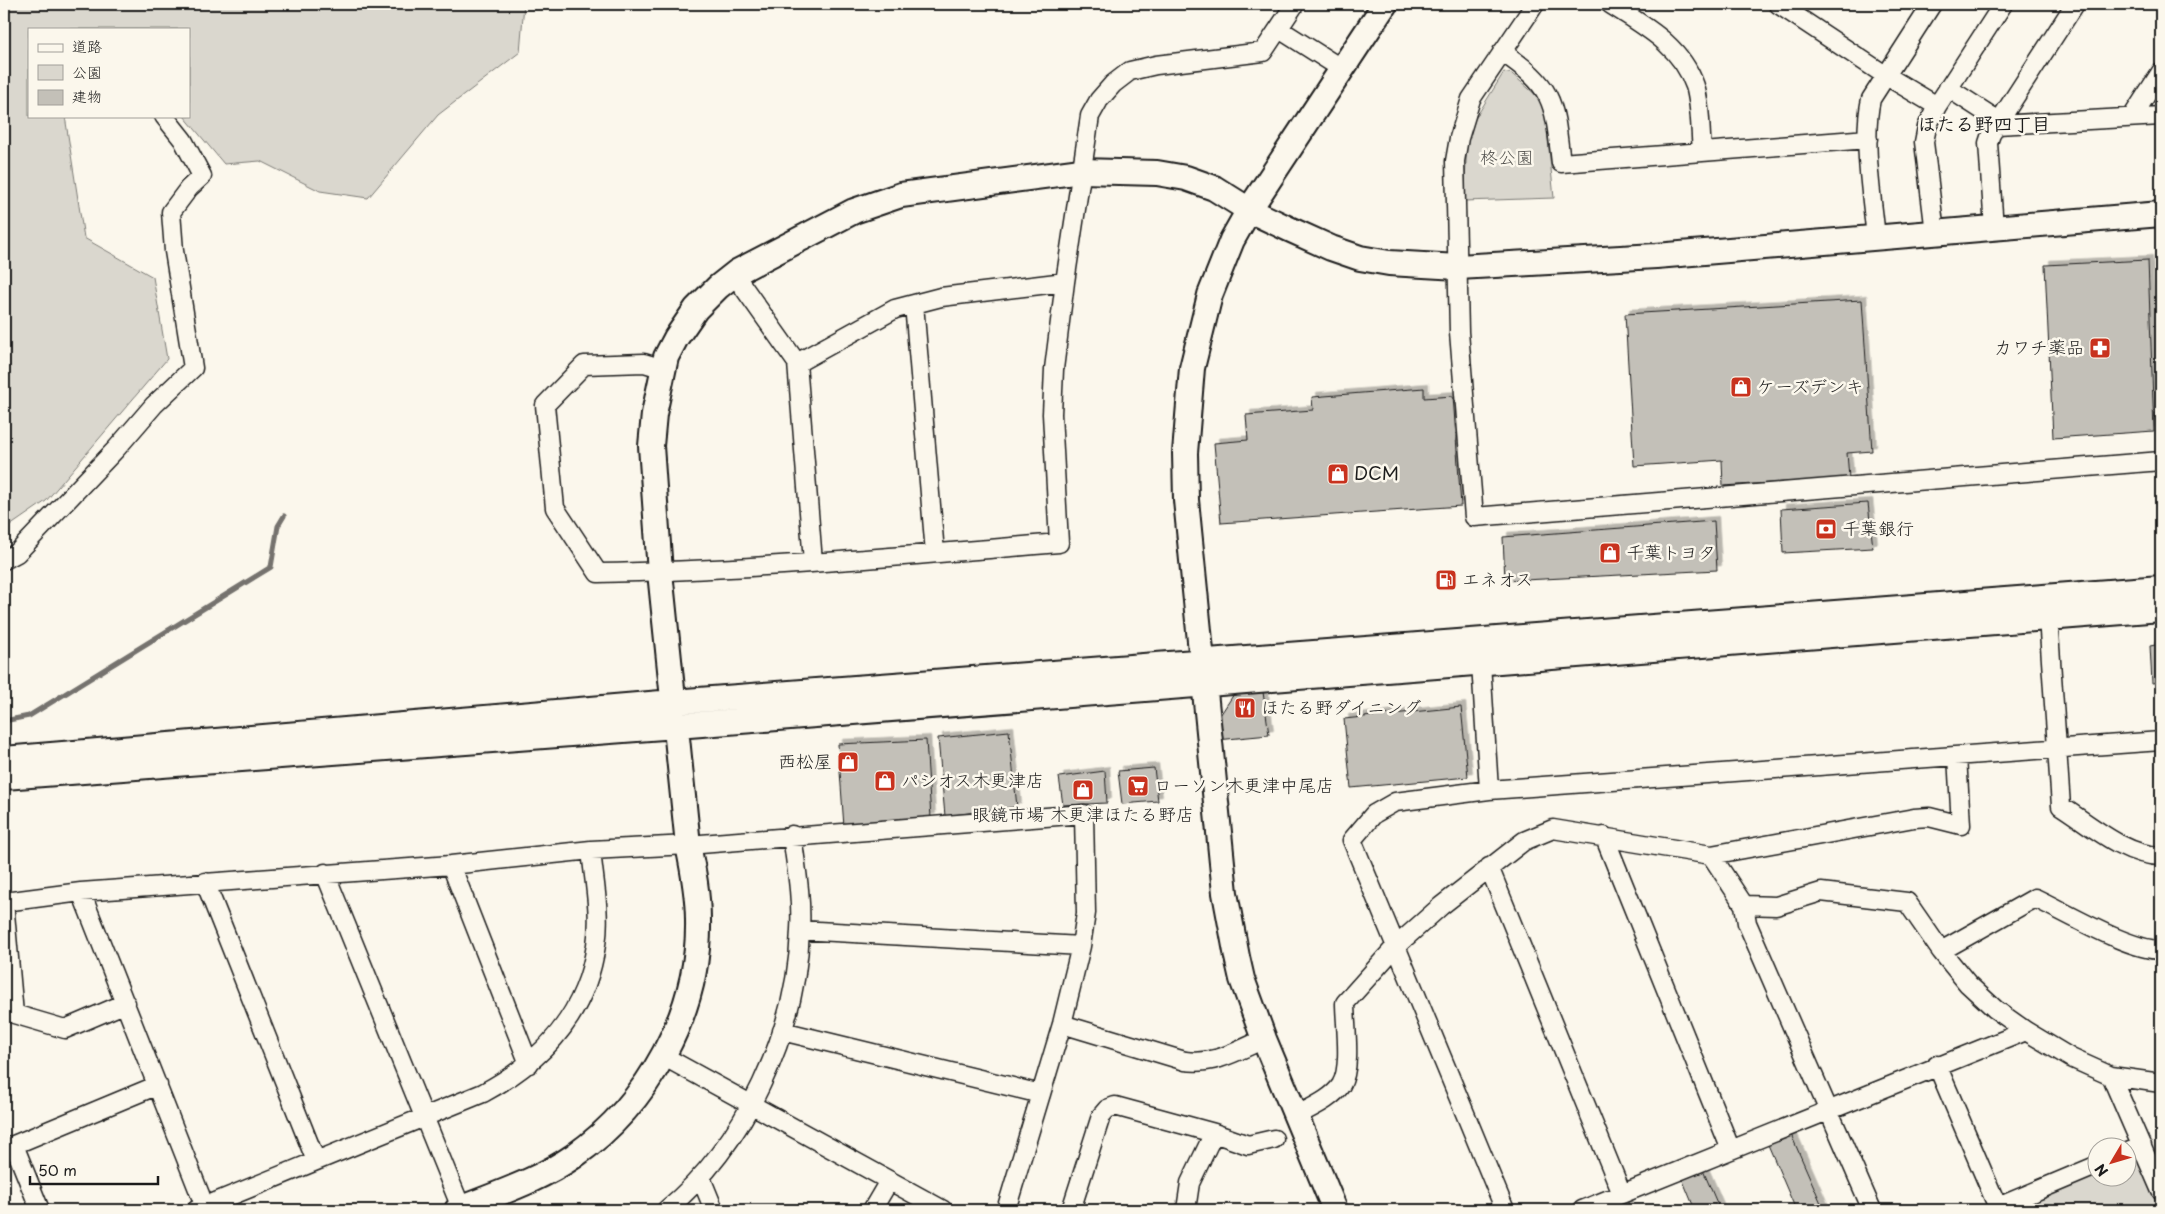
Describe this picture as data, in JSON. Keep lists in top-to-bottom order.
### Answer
{
  "districts": ["ほたる野四丁目"],
  "parks": ["柊公園"],
  "places": {
    "pharmacy": ["カワチ薬品"],
    "shop": [
      "ケーズデンキ",
      "DCM",
      "千葉トヨタ",
      "西松屋",
      "パシオス木更津店",
      "眼鏡市場 木更津ほたる野店"
    ],
    "bank": ["千葉銀行"],
    "fuel station": ["エネオス"],
    "restaurant": ["ほたる野ダイニング"],
    "supermarket": ["ローソン木更津中尾店"]
  },
  "legend": ["道路", "公園", "建物"],
  "scale_bar": "50 m",
  "north": "bottom left"
}
